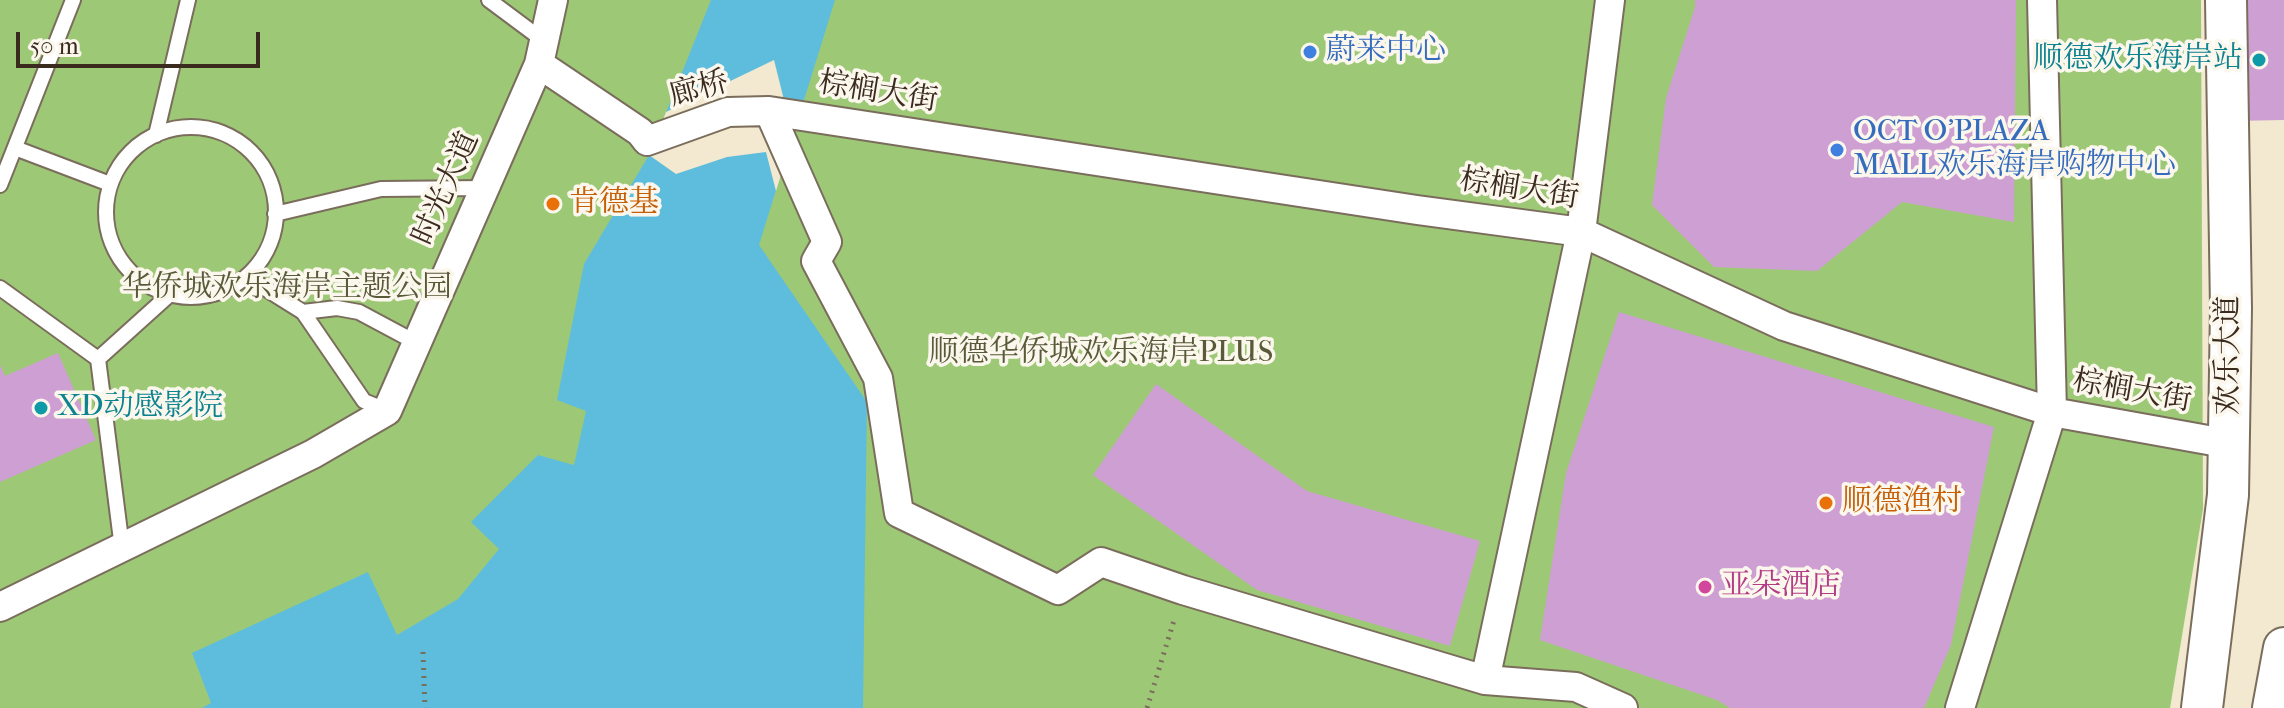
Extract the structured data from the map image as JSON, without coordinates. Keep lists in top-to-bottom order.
{
  "streets": {
    "street": [
      "廊桥",
      "棕榈大街",
      "时光大道",
      "欢乐大道"
    ]
  },
  "crossings": [
    ["廊桥", "棕榈大街"],
    ["廊桥", "时光大道"],
    ["棕榈大街", "欢乐大道"]
  ],
  "parks": ["华侨城欢乐海岸主题公园", "顺德华侨城欢乐海岸PLUS"],
  "places": [
    "蔚来中心",
    "顺德欢乐海岸站",
    "OCT O'PLAZA MALL欢乐海岸购物中心",
    "肯德基",
    "XD动感影院",
    "顺德渔村",
    "亚朵酒店"
  ],
  "scale_bar": "50 m"
}
